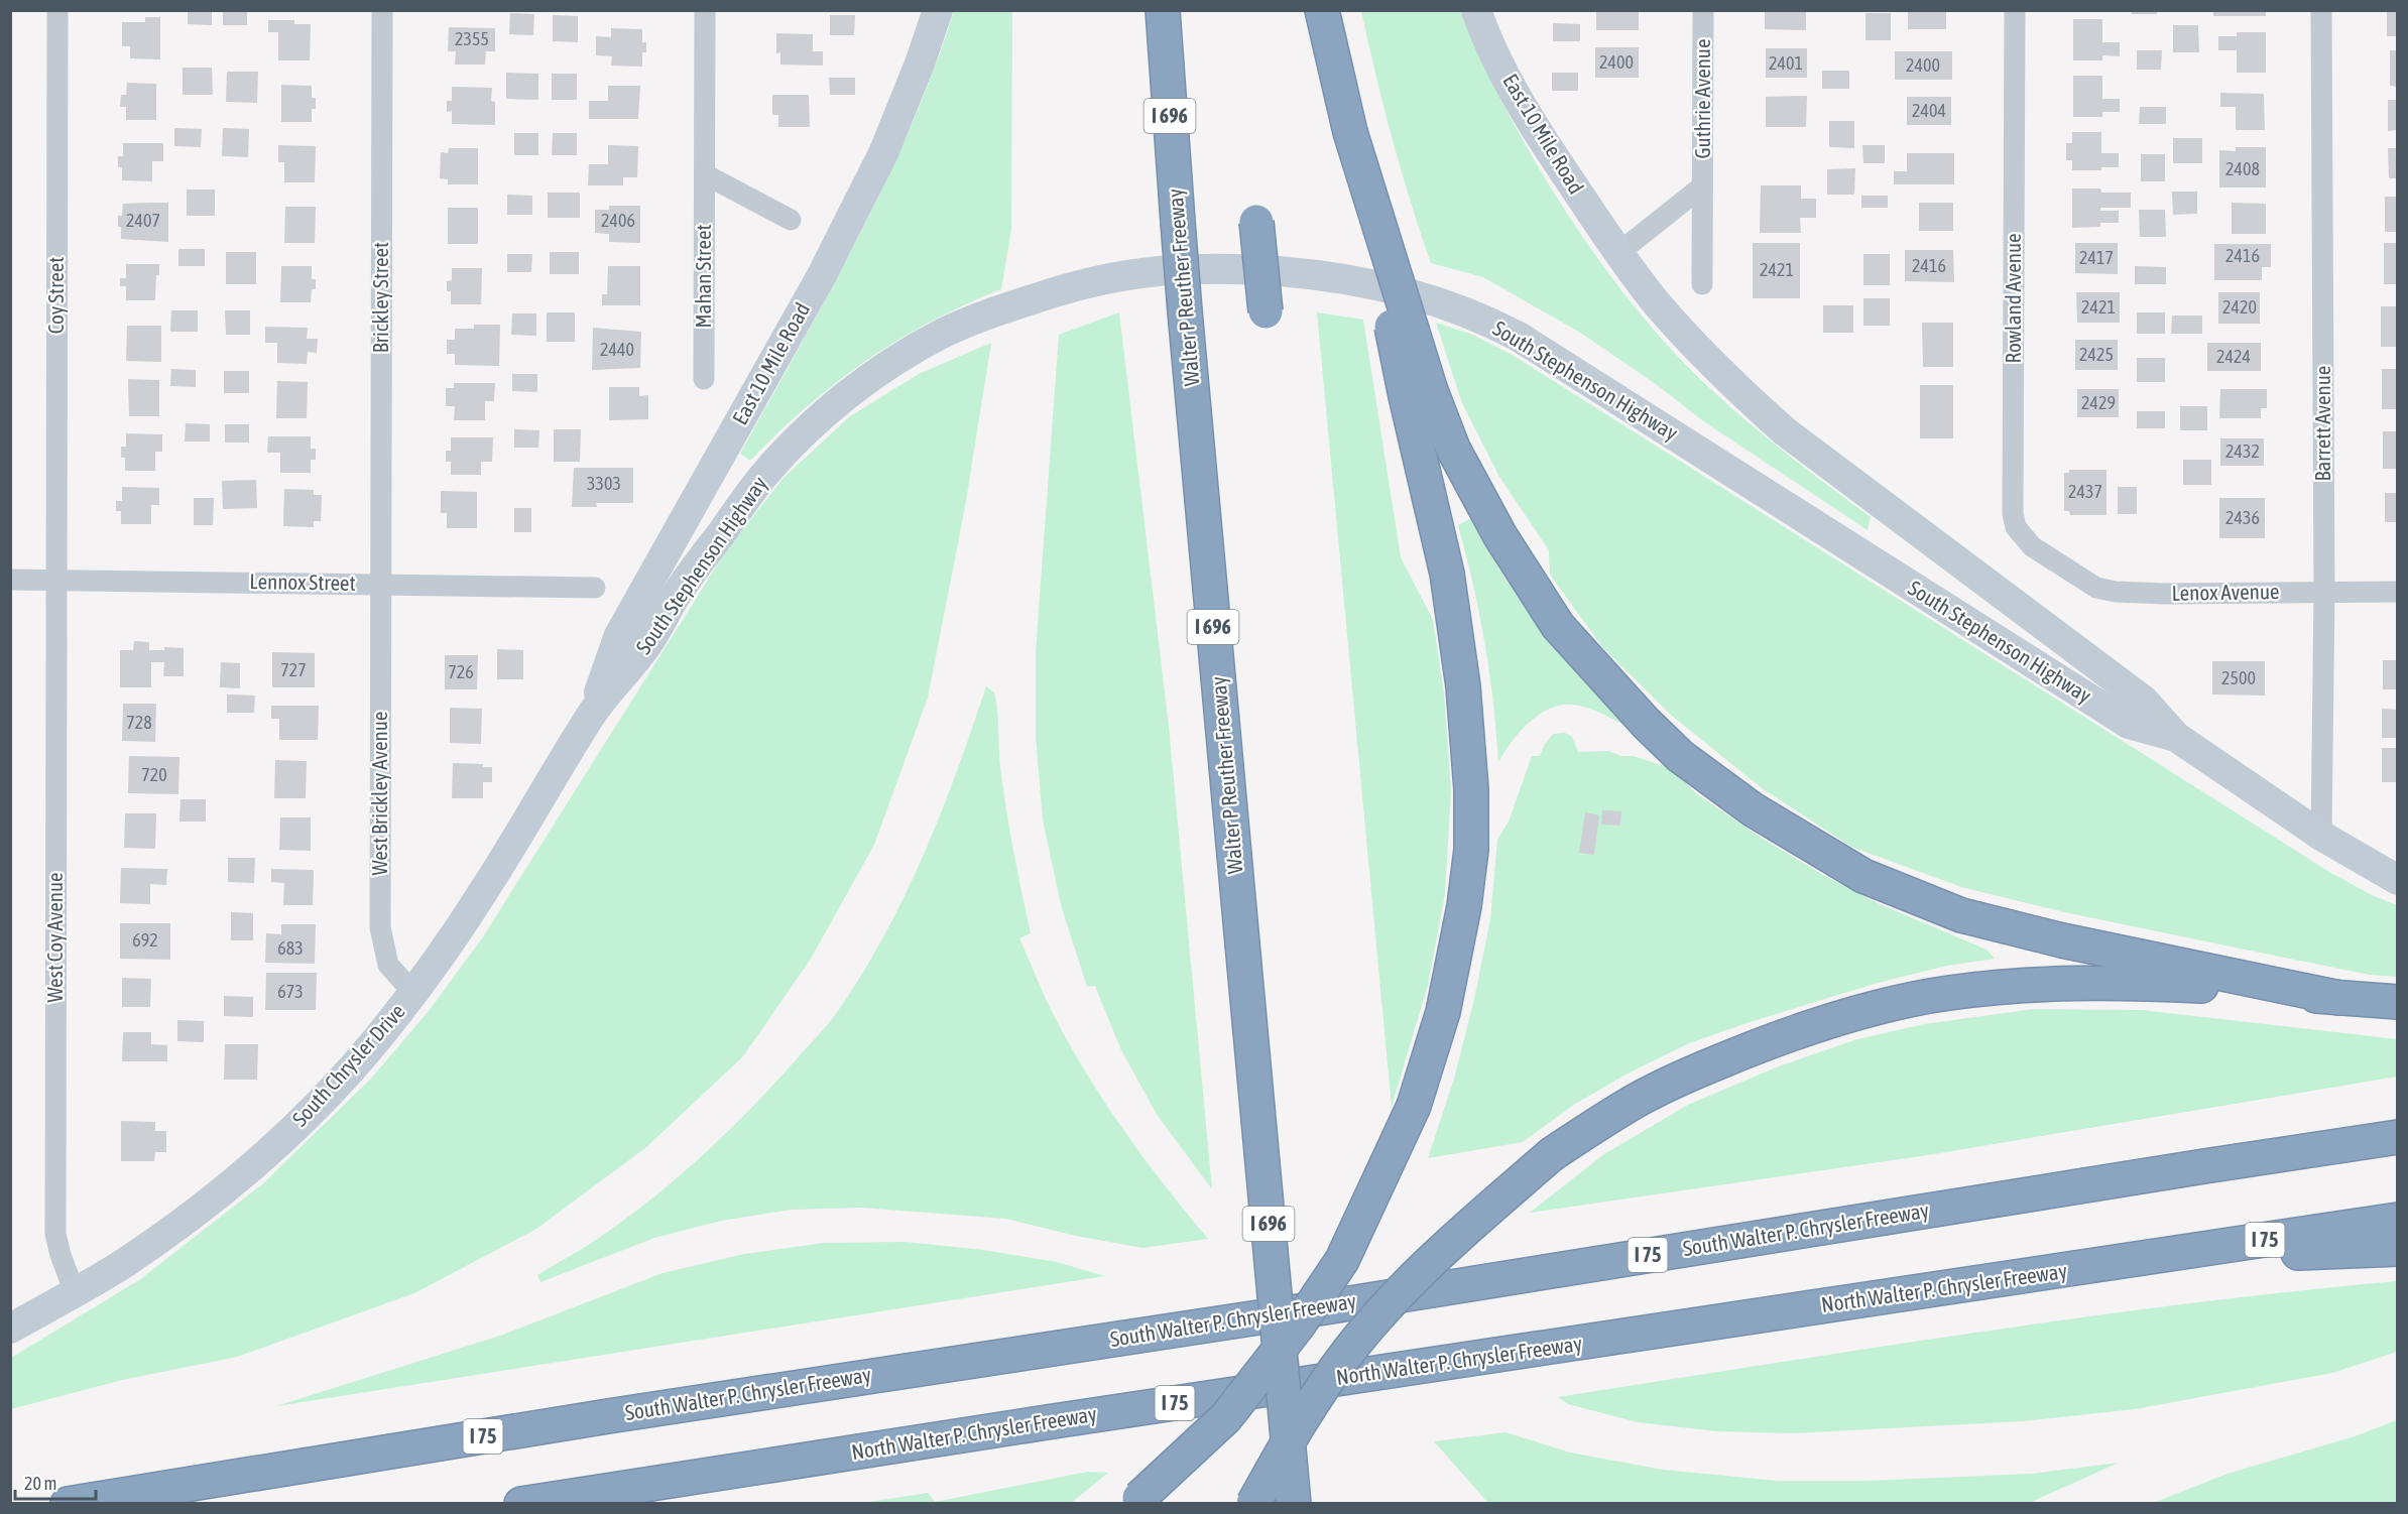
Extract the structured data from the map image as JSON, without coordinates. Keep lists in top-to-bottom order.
{
  "streets": {
    "highway": [
      "I 696",
      "Walter P Reuther Freeway",
      "South Walter P. Chrysler Freeway",
      "I 75",
      "North Walter P. Chrysler Freeway"
    ],
    "main road": ["East 10 Mile Road", "South Stephenson Highway", "South Chrysler Drive"],
    "street": [
      "Guthrie Avenue",
      "Mahan Street",
      "Coy Street",
      "Brickley Street",
      "Rowland Avenue",
      "Barrett Avenue",
      "Lennox Street",
      "Lenox Avenue",
      "West Brickley Avenue",
      "West Coy Avenue"
    ]
  },
  "crossings": [
    ["Guthrie Avenue", "East 10 Mile Road"],
    ["Guthrie Avenue", "South Stephenson Highway"],
    ["East 10 Mile Road", "South Stephenson Highway"],
    ["East 10 Mile Road", "South Chrysler Drive"],
    ["Coy Street", "Lennox Street"],
    ["Coy Street", "West Coy Avenue"],
    ["Brickley Street", "Lennox Street"],
    ["Brickley Street", "West Brickley Avenue"],
    ["Rowland Avenue", "Lenox Avenue"],
    ["South Stephenson Highway", "Barrett Avenue"],
    ["South Stephenson Highway", "South Chrysler Drive"],
    ["Barrett Avenue", "Lenox Avenue"],
    ["Lennox Street", "West Brickley Avenue"],
    ["Lennox Street", "West Coy Avenue"],
    ["West Brickley Avenue", "South Chrysler Drive"],
    ["West Coy Avenue", "South Chrysler Drive"]
  ],
  "house_numbers": [
    "2355",
    "2400",
    "2401",
    "2400",
    "2404",
    "2408",
    "2407",
    "2406",
    "2416",
    "2417",
    "2416",
    "2421",
    "2421",
    "2420",
    "2440",
    "2425",
    "2424",
    "2429",
    "2432",
    "3303",
    "2437",
    "2436",
    "727",
    "726",
    "2500",
    "728",
    "720",
    "692",
    "683",
    "673"
  ],
  "scale_bar": "20 m"
}
